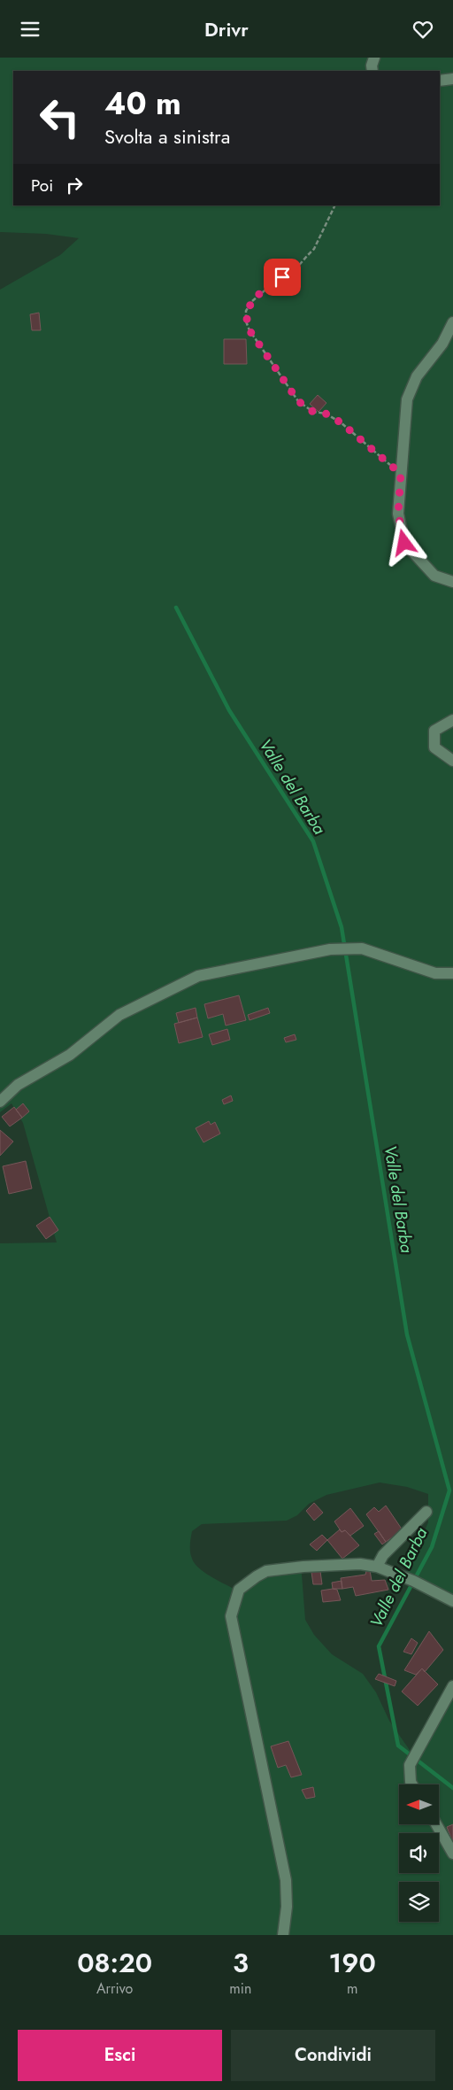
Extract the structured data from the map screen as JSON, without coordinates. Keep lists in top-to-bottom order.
{
  "water": ["Valle del Barba"],
  "north": "left",
  "page": {
    "header": "Drivr",
    "turn": ["40 m", "Svolta a sinistra"],
    "then": "Poi",
    "eta": [
      "08:20",
      "Arrivo",
      "3",
      "min",
      "190",
      "m"
    ],
    "buttons": ["Esci", "Condividi"]
  }
}
